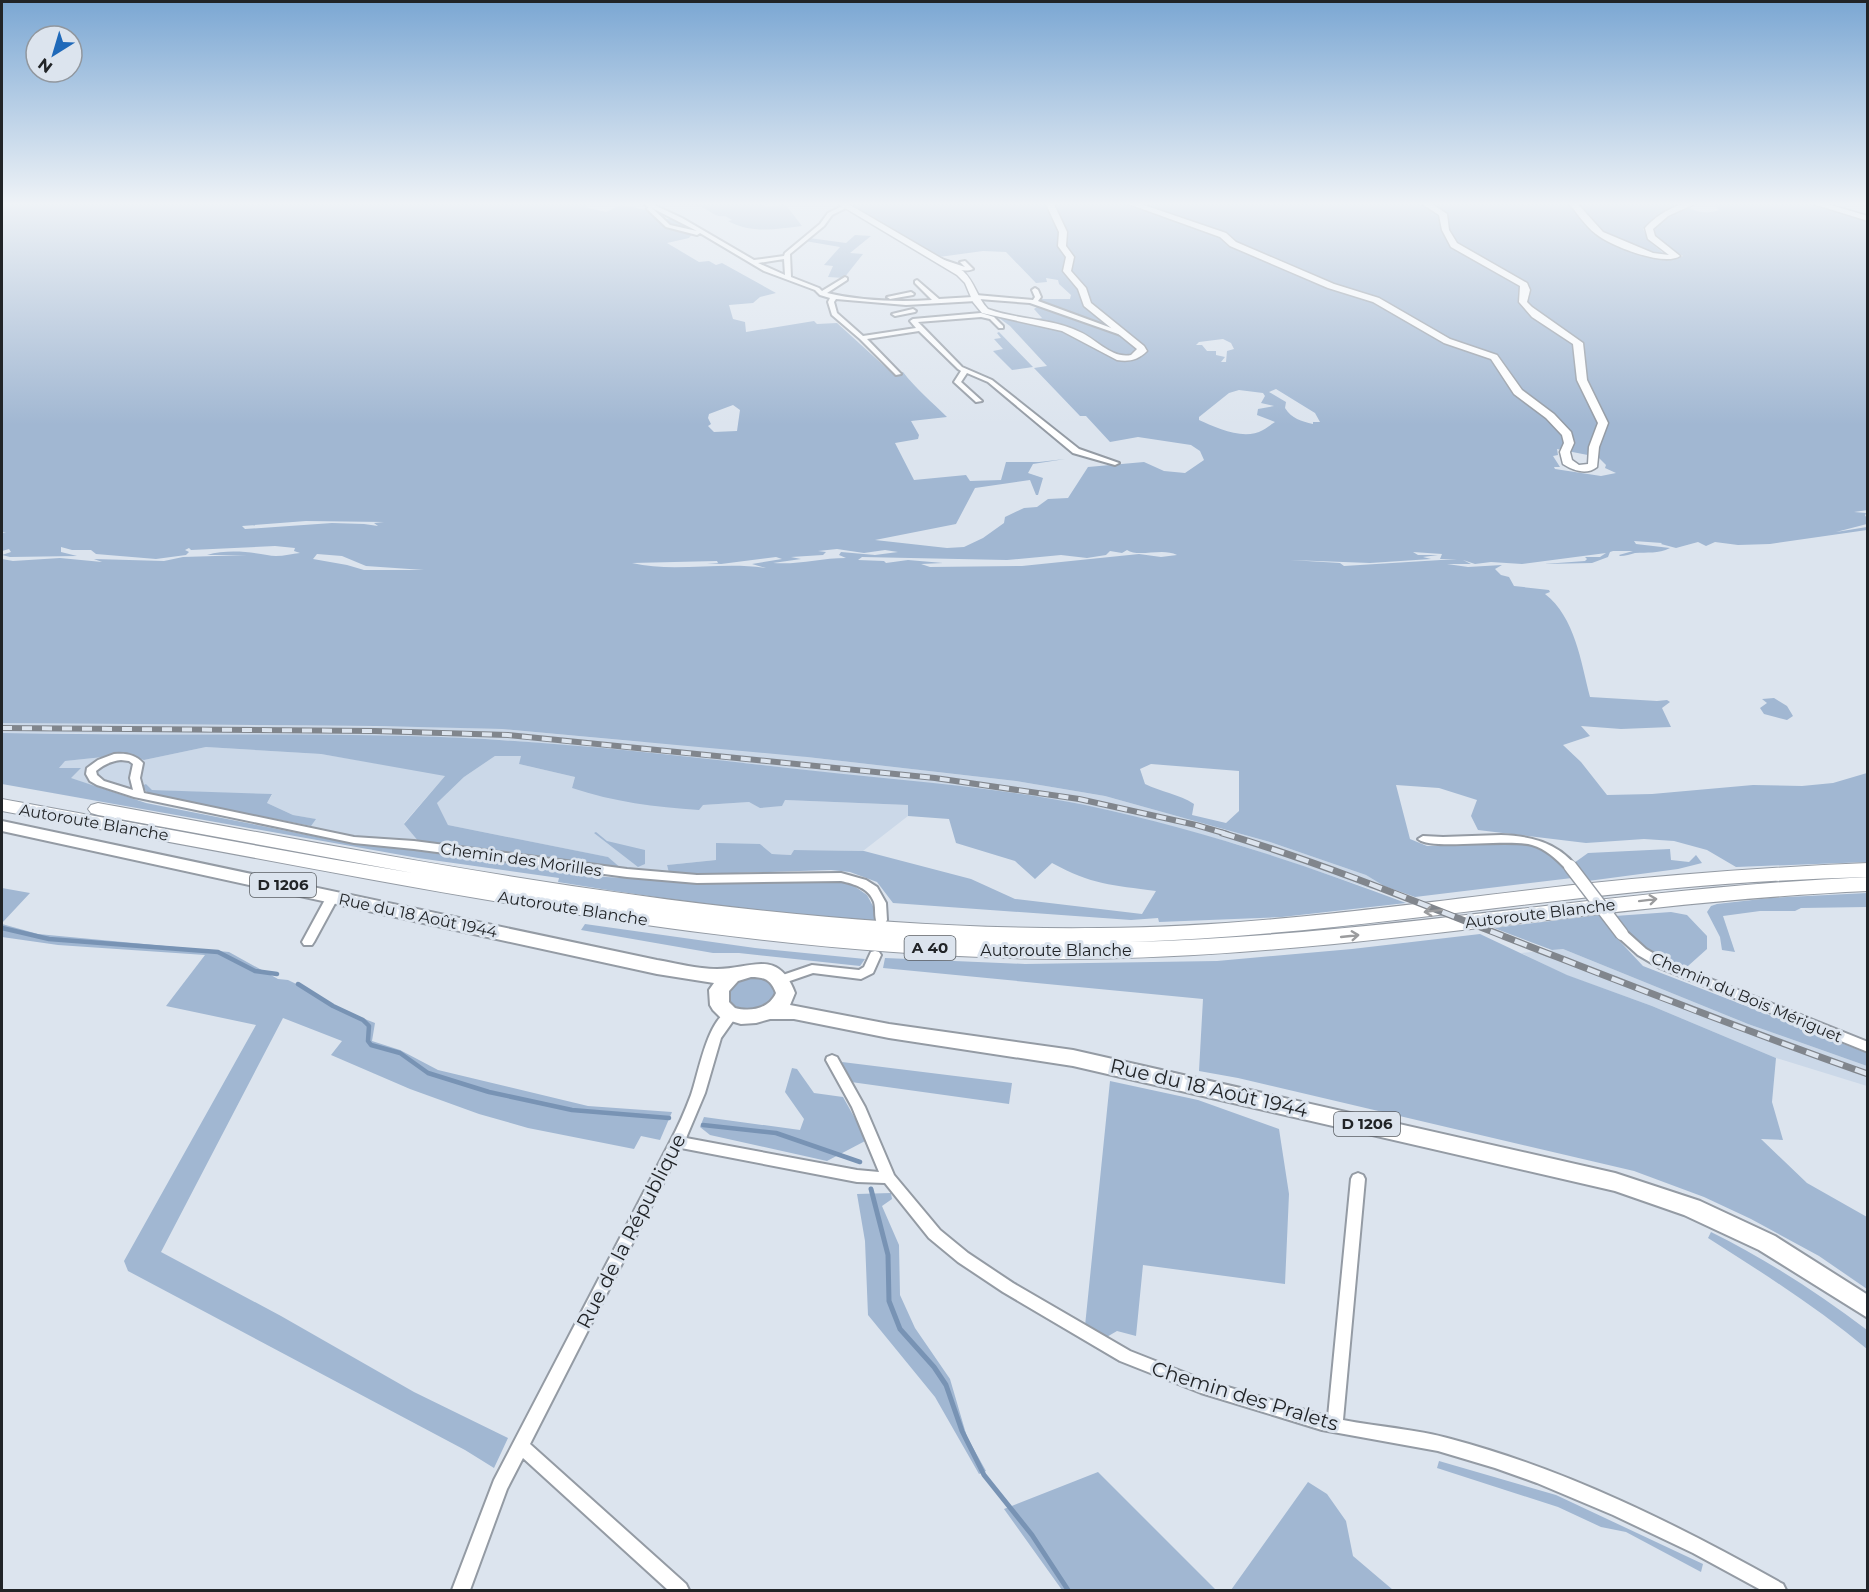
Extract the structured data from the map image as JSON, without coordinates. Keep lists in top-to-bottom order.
{
  "streets": {
    "highway": ["Autoroute Blanche", "A 40"],
    "main road": ["D 1206", "Rue du 18 Août 1944"],
    "street": [
      "Chemin des Morilles",
      "Chemin du Bois Mériguet",
      "Rue de la République",
      "Chemin des Pralets"
    ]
  },
  "crossings": [
    ["Rue du 18 Août 1944", "Rue de la République"]
  ],
  "north": "bottom left"
}
